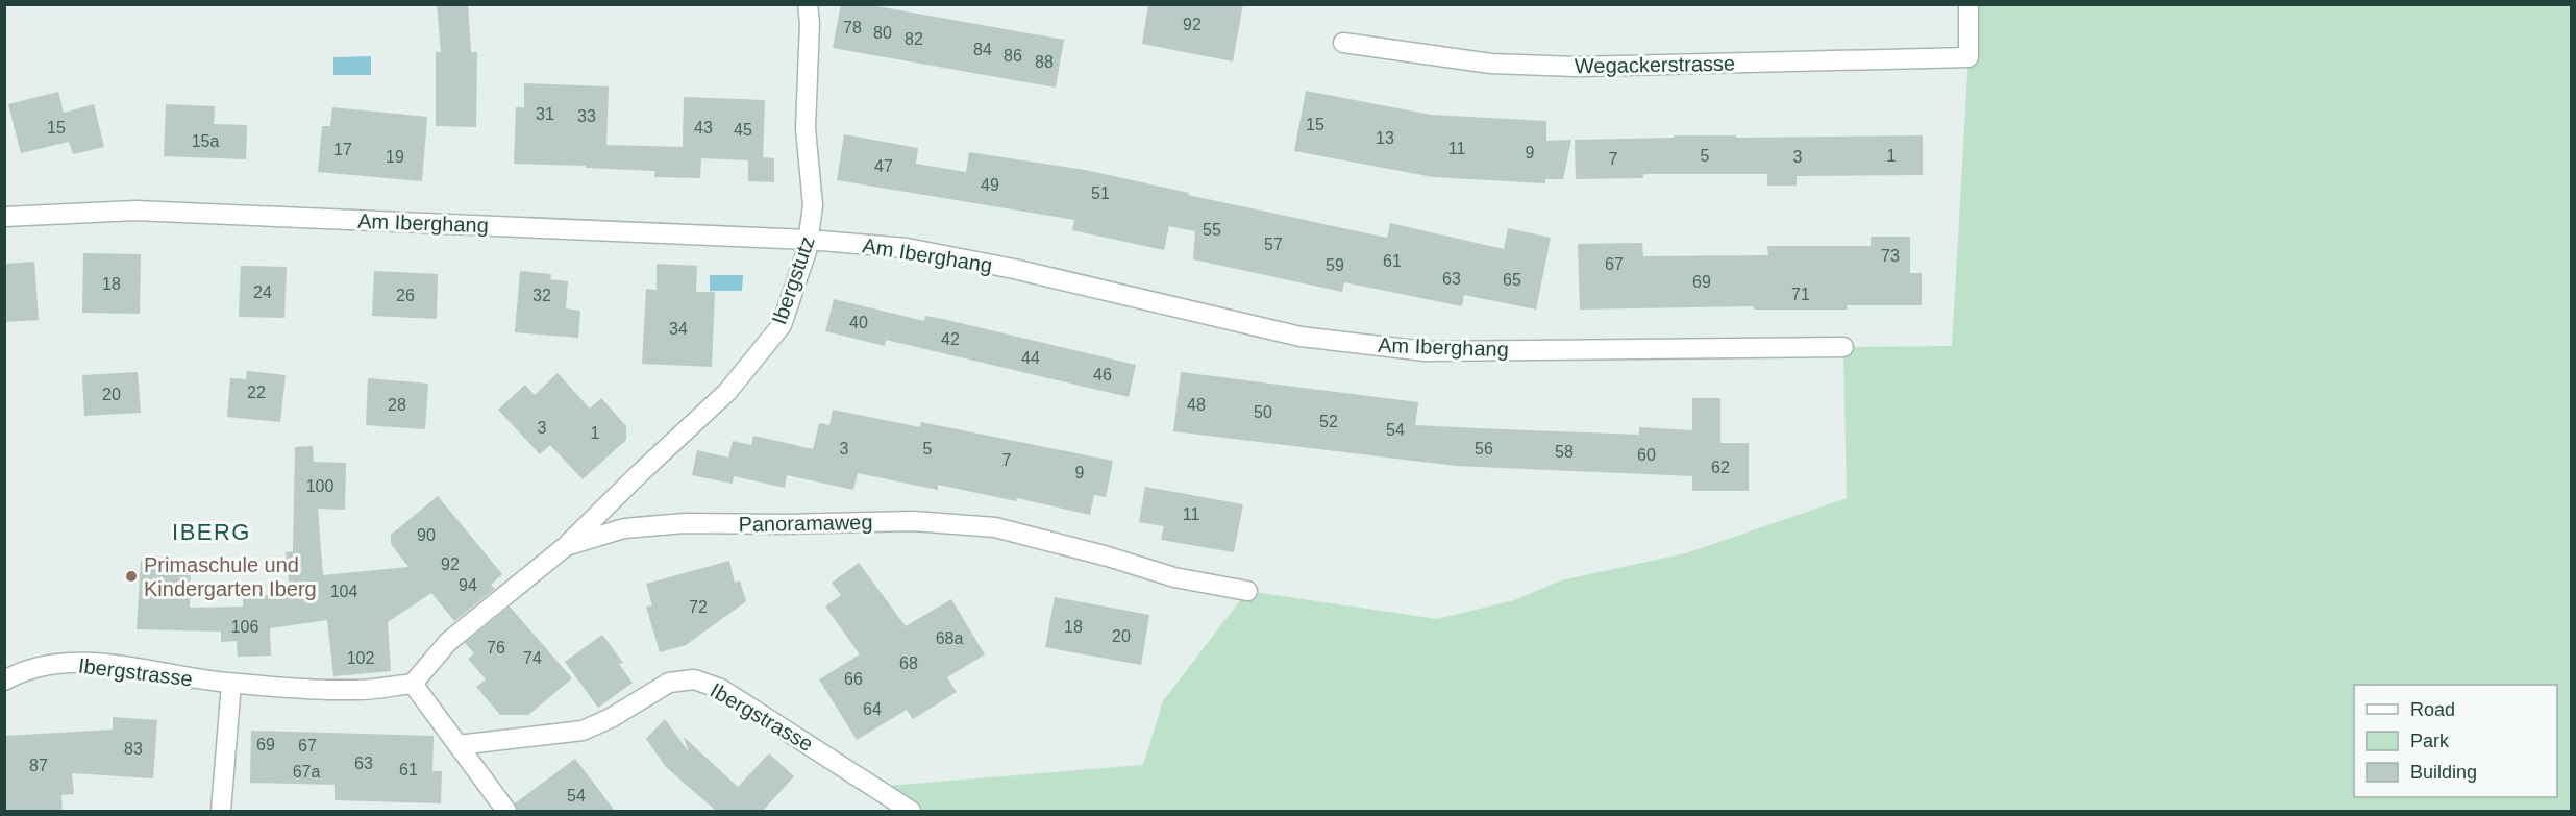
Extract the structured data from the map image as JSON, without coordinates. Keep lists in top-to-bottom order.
{
  "streets": {
    "street": [
      "Wegackerstrasse",
      "Am Iberghang",
      "Ibergstutz",
      "Panoramaweg",
      "Ibergstrasse"
    ]
  },
  "crossings": [
    ["Am Iberghang", "Ibergstutz"],
    ["Ibergstutz", "Panoramaweg"],
    ["Panoramaweg", "Ibergstrasse"]
  ],
  "districts": ["IBERG"],
  "places": ["Primaschule und Kindergarten Iberg"],
  "house_numbers": [
    "92",
    "78",
    "80",
    "82",
    "84",
    "86",
    "88",
    "31",
    "33",
    "15",
    "15",
    "43",
    "45",
    "13",
    "15a",
    "11",
    "17",
    "9",
    "5",
    "1",
    "19",
    "3",
    "7",
    "47",
    "49",
    "51",
    "55",
    "57",
    "73",
    "61",
    "67",
    "59",
    "63",
    "65",
    "69",
    "18",
    "24",
    "71",
    "26",
    "32",
    "40",
    "34",
    "42",
    "44",
    "46",
    "22",
    "20",
    "28",
    "48",
    "50",
    "52",
    "3",
    "54",
    "1",
    "3",
    "5",
    "56",
    "58",
    "60",
    "7",
    "62",
    "9",
    "100",
    "11",
    "90",
    "92",
    "94",
    "104",
    "72",
    "106",
    "18",
    "20",
    "68a",
    "76",
    "102",
    "74",
    "68",
    "66",
    "64",
    "69",
    "67",
    "83",
    "63",
    "87",
    "61",
    "67a",
    "54"
  ],
  "legend": ["Road", "Park", "Building"]
}
